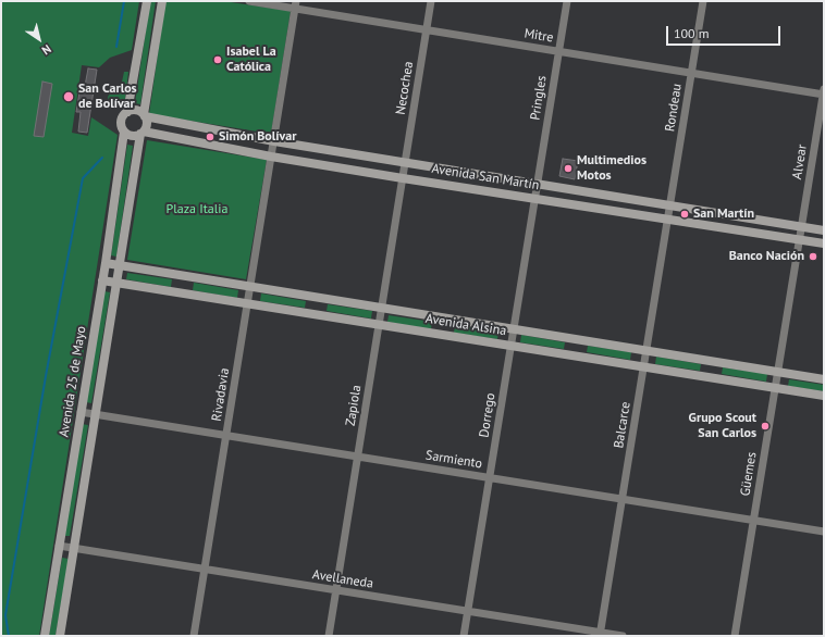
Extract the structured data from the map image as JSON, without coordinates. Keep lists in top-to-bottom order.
{
  "streets": {
    "street": [
      "Mitre",
      "Necochea",
      "Pringles",
      "Rondeau",
      "Alvear",
      "Avenida San Martín",
      "Avenida Alsina",
      "Avenida 25 de Mayo",
      "Rivadavia",
      "Zapiola",
      "Dorrego",
      "Balcarce",
      "Sarmiento",
      "Güemes",
      "Avellaneda"
    ]
  },
  "crossings": [
    ["Mitre", "Necochea"],
    ["Mitre", "Pringles"],
    ["Mitre", "Rondeau"],
    ["Mitre", "Alvear"],
    ["Mitre", "Rivadavia"],
    ["Necochea", "Avenida San Martín"],
    ["Necochea", "Zapiola"],
    ["Pringles", "Avenida San Martín"],
    ["Pringles", "Dorrego"],
    ["Rondeau", "Avenida San Martín"],
    ["Rondeau", "Balcarce"],
    ["Alvear", "Avenida San Martín"],
    ["Alvear", "Güemes"],
    ["Avenida San Martín", "Avenida 25 de Mayo"],
    ["Avenida San Martín", "Rivadavia"],
    ["Avenida San Martín", "Zapiola"],
    ["Avenida San Martín", "Dorrego"],
    ["Avenida San Martín", "Balcarce"],
    ["Avenida San Martín", "Güemes"],
    ["Avenida Alsina", "Avenida 25 de Mayo"],
    ["Avenida Alsina", "Rivadavia"],
    ["Avenida Alsina", "Zapiola"],
    ["Avenida Alsina", "Dorrego"],
    ["Avenida Alsina", "Balcarce"],
    ["Avenida Alsina", "Güemes"],
    ["Avenida 25 de Mayo", "Sarmiento"],
    ["Avenida 25 de Mayo", "Avellaneda"],
    ["Rivadavia", "Sarmiento"],
    ["Rivadavia", "Avellaneda"],
    ["Zapiola", "Sarmiento"],
    ["Zapiola", "Avellaneda"],
    ["Dorrego", "Sarmiento"],
    ["Dorrego", "Avellaneda"],
    ["Balcarce", "Sarmiento"],
    ["Balcarce", "Avellaneda"],
    ["Sarmiento", "Güemes"]
  ],
  "parks": ["Plaza Italia"],
  "places": [
    "Isabel La Católica",
    "San Carlos de Bolívar",
    "Simón Bolívar",
    "Multimedios Motos",
    "San Martín",
    "Banco Nación",
    "Grupo Scout San Carlos"
  ],
  "scale_bar": "100 m",
  "north": "bottom right"
}
